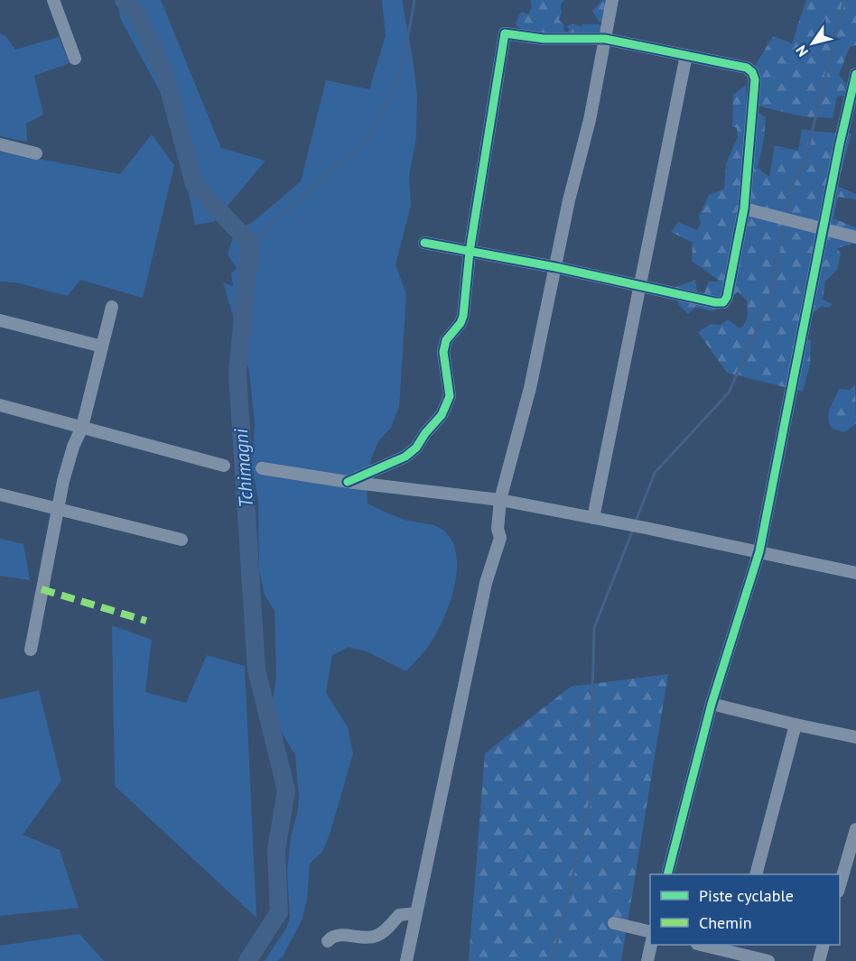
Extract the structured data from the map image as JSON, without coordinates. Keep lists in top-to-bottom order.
{
  "water": ["Tchimagni"],
  "legend": ["Piste cyclable", "Chemin"],
  "north": "bottom left"
}
